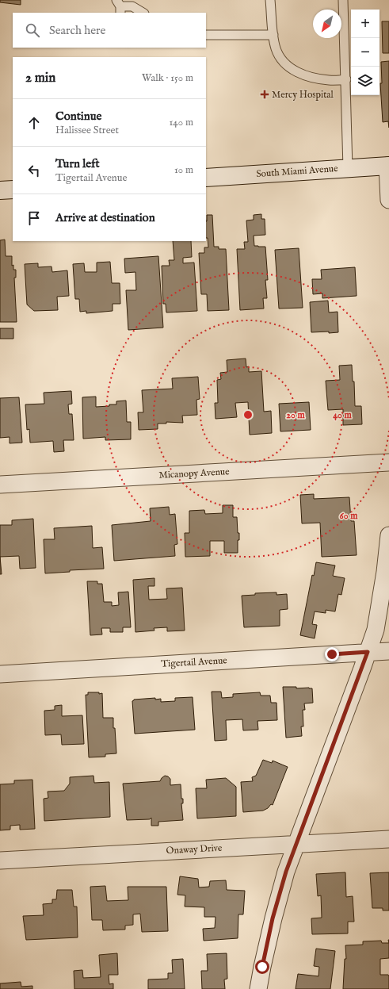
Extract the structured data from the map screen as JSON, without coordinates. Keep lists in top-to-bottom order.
{
  "streets": {
    "main road": ["South Miami Avenue"],
    "street": ["Micanopy Avenue", "Tigertail Avenue", "Onaway Drive"]
  },
  "places": {
    "health": ["Mercy Hospital"]
  },
  "north": "bottom left",
  "page": {
    "map_buttons": ["+", "−"],
    "search": "Search here",
    "heading": ["2 min", "Walk · 150 m"],
    "list": [
      ["Continue", "Halissee Street", "140 m"],
      ["Turn left", "Tigertail Avenue", "10 m"],
      "Arrive at destination"
    ]
  },
  "rings": ["20 m", "40 m", "60 m"]
}
